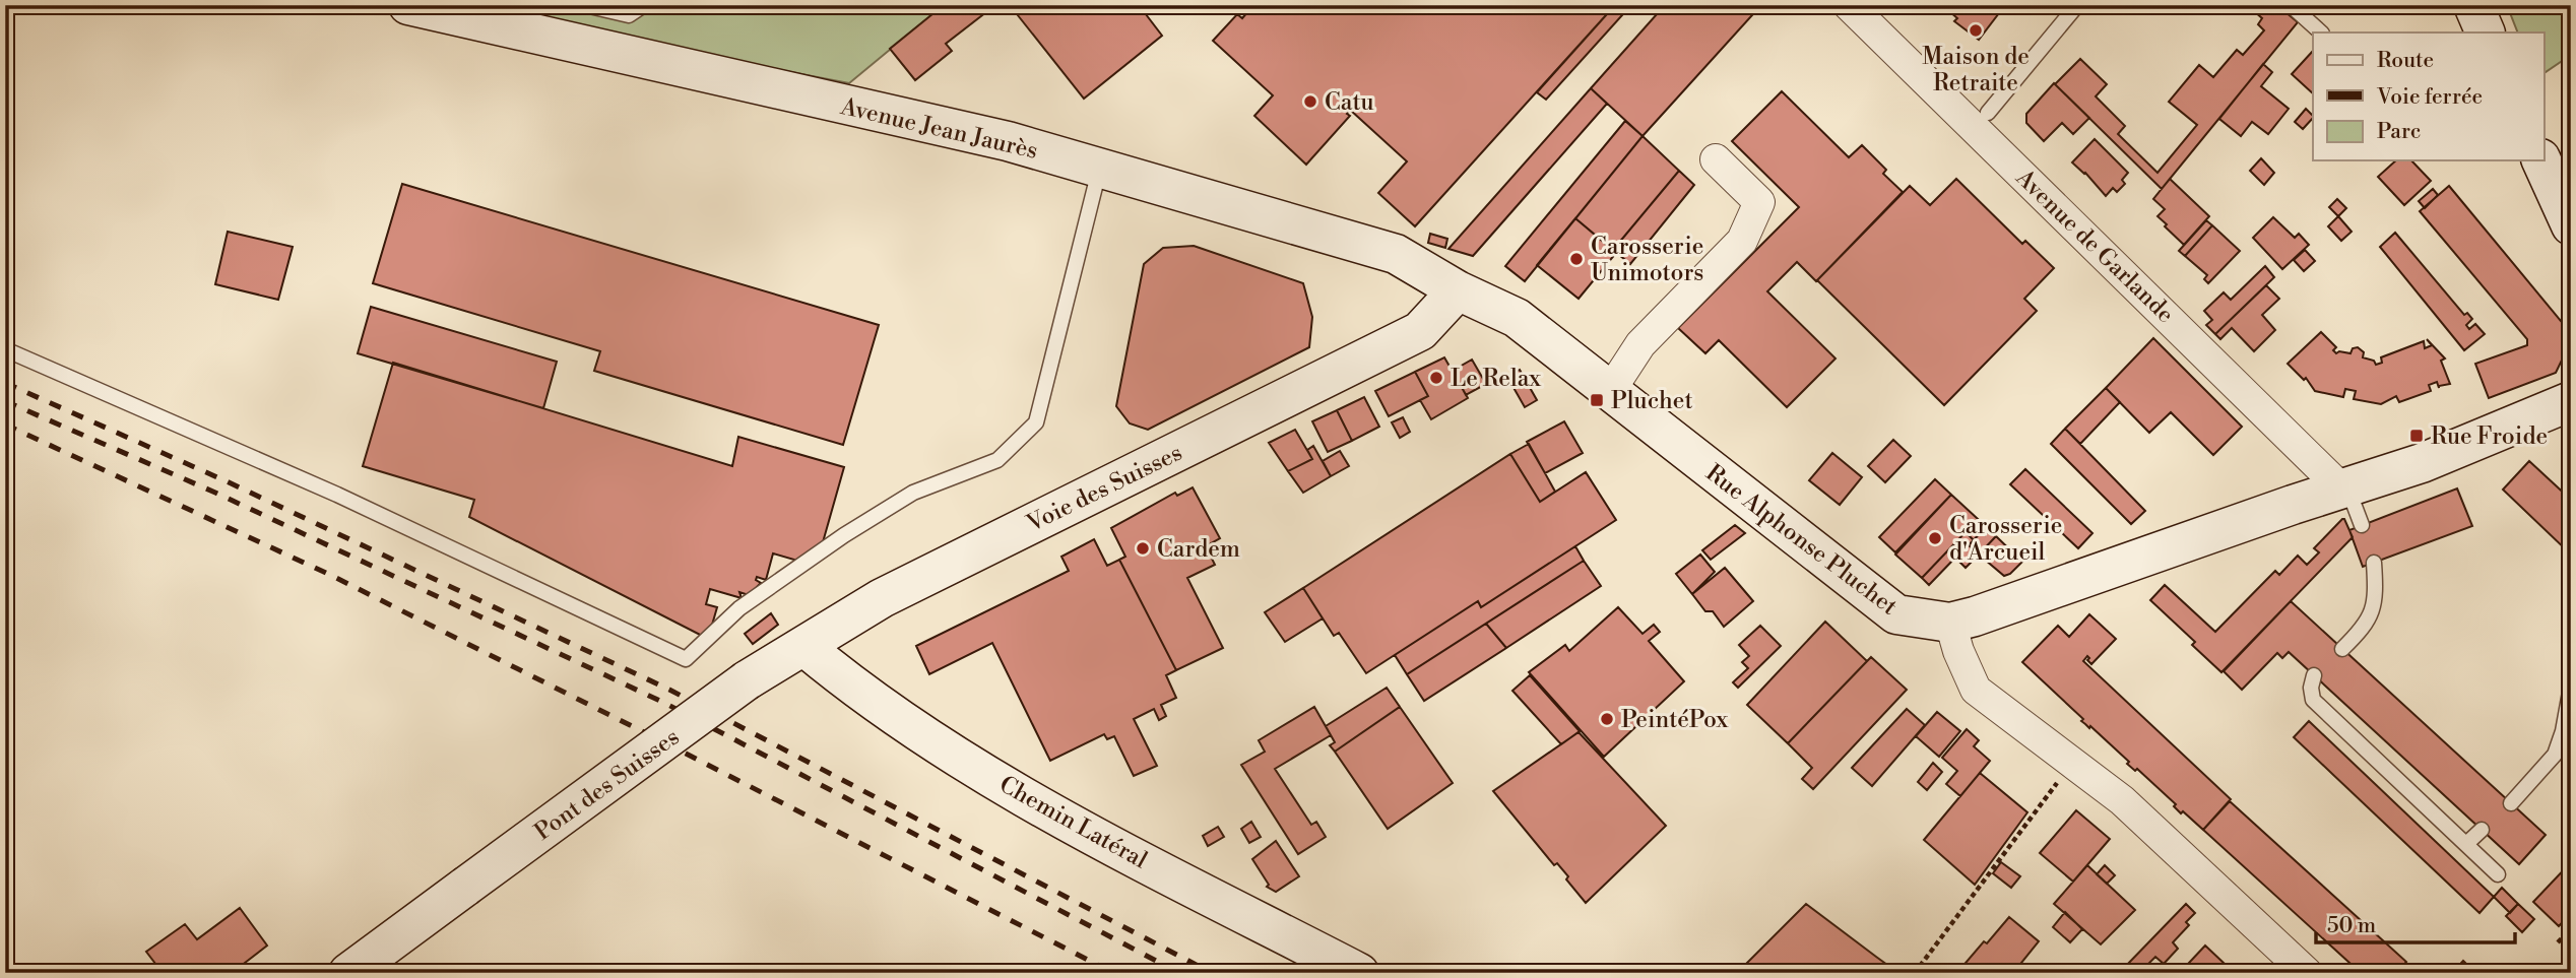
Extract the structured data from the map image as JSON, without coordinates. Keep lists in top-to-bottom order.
{
  "streets": {
    "street": [
      "Avenue Jean Jaurès",
      "Avenue de Garlande",
      "Voie des Suisses",
      "Rue Alphonse Pluchet",
      "Pont des Suisses",
      "Chemin Latéral"
    ]
  },
  "crossings": [
    ["Avenue Jean Jaurès", "Voie des Suisses"],
    ["Avenue Jean Jaurès", "Rue Alphonse Pluchet"],
    ["Voie des Suisses", "Rue Alphonse Pluchet"],
    ["Voie des Suisses", "Pont des Suisses"],
    ["Voie des Suisses", "Chemin Latéral"]
  ],
  "places": {
    "other": [
      "Maison de Retraite",
      "Catu",
      "Carosserie Unimotors",
      "Le Relax",
      "Carosserie d'Arcueil",
      "Cardem",
      "PeintéPox"
    ],
    "transit": ["Pluchet", "Rue Froide"]
  },
  "legend": ["Route", "Voie ferrée", "Parc"],
  "scale_bar": "50 m"
}
